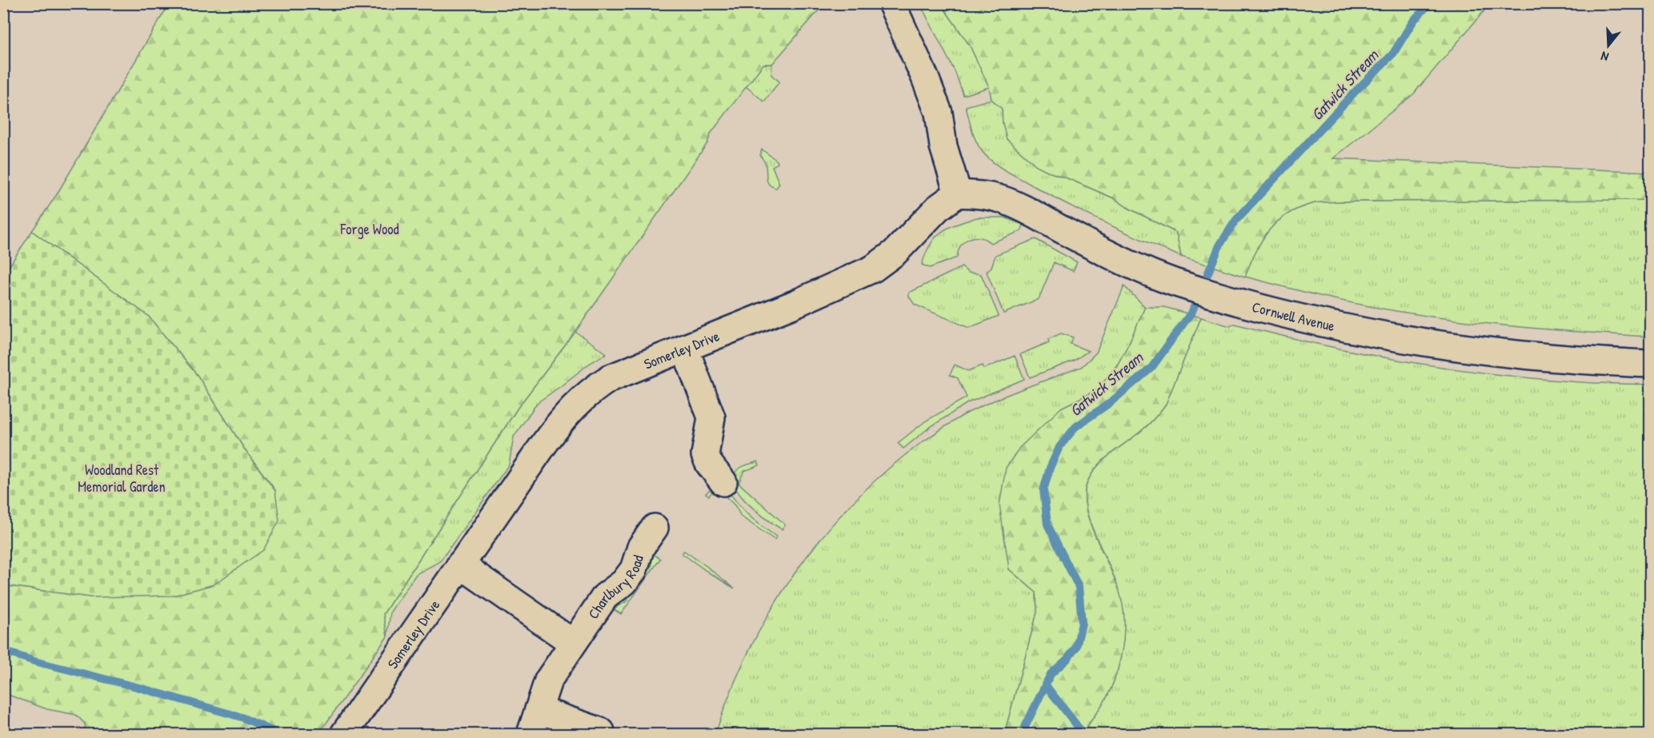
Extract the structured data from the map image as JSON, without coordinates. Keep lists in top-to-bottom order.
{
  "streets": {
    "street": ["Cornwell Avenue", "Somerley Drive", "Charlbury Road"]
  },
  "crossings": [
    ["Cornwell Avenue", "Somerley Drive"]
  ],
  "water": ["Gatwick Stream"],
  "parks": ["Forge Wood", "Woodland Rest Memorial Garden"],
  "north": "bottom"
}
